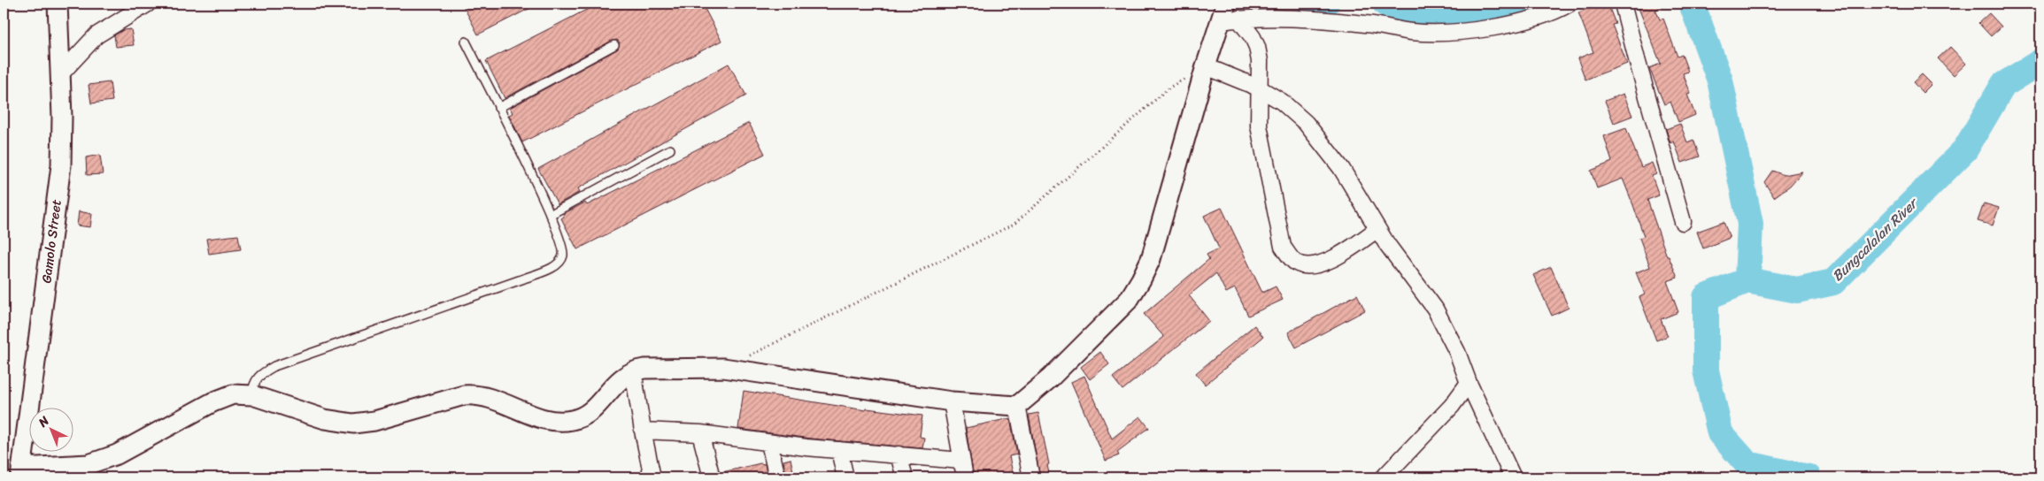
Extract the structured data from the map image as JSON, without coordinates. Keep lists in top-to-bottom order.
{
  "streets": {
    "street": ["Gamolo Street"]
  },
  "water": ["Bungcalalan River"],
  "north": "top left"
}
